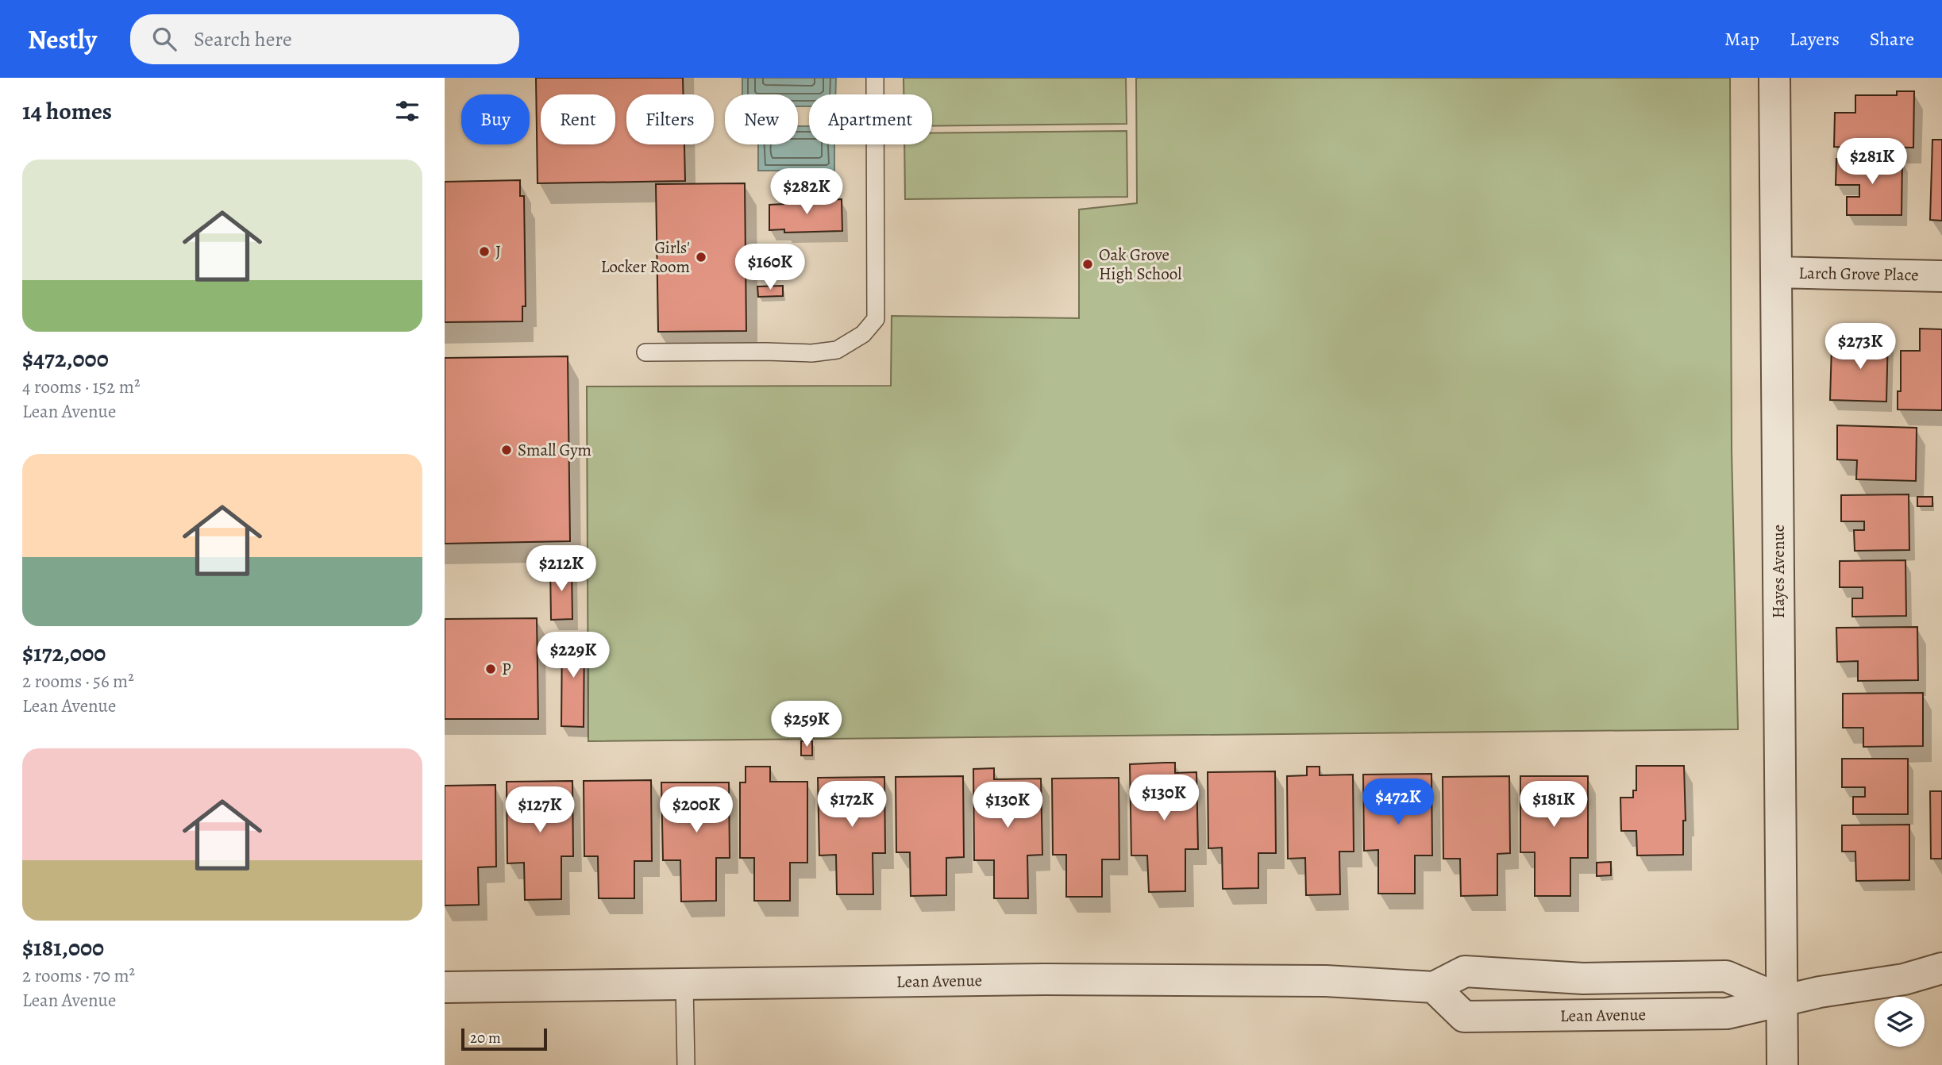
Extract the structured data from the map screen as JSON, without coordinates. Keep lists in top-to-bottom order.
{
  "streets": {
    "street": ["Larch Grove Place", "Hayes Avenue", "Lean Avenue"]
  },
  "crossings": [
    ["Larch Grove Place", "Hayes Avenue"],
    ["Hayes Avenue", "Lean Avenue"]
  ],
  "places": [
    "J",
    "Girls' Locker Room",
    "Oak Grove High School",
    "Small Gym",
    "P"
  ],
  "scale_bar": "20 m",
  "page": {
    "header": "Nestly",
    "search": "Search here",
    "nav": ["Map", "Layers", "Share"],
    "heading": "14 homes",
    "chip": [
      "Buy",
      "Rent",
      "Filters",
      "New",
      "Apartment"
    ],
    "price": [
      "$281K",
      "$282K",
      "$160K",
      "$273K",
      "$212K",
      "$229K",
      "$259K",
      "$130K",
      "$472K",
      "$172K",
      "$181K",
      "$130K",
      "$127K",
      "$200K"
    ],
    "list": [
      {
        "name": "$472,000",
        "note": "4 rooms · 152 m² · Lean Avenue"
      },
      {
        "name": "$172,000",
        "note": "2 rooms · 56 m² · Lean Avenue"
      },
      {
        "name": "$181,000",
        "note": "2 rooms · 70 m² · Lean Avenue"
      }
    ],
    "scale": "20 m"
  }
}
